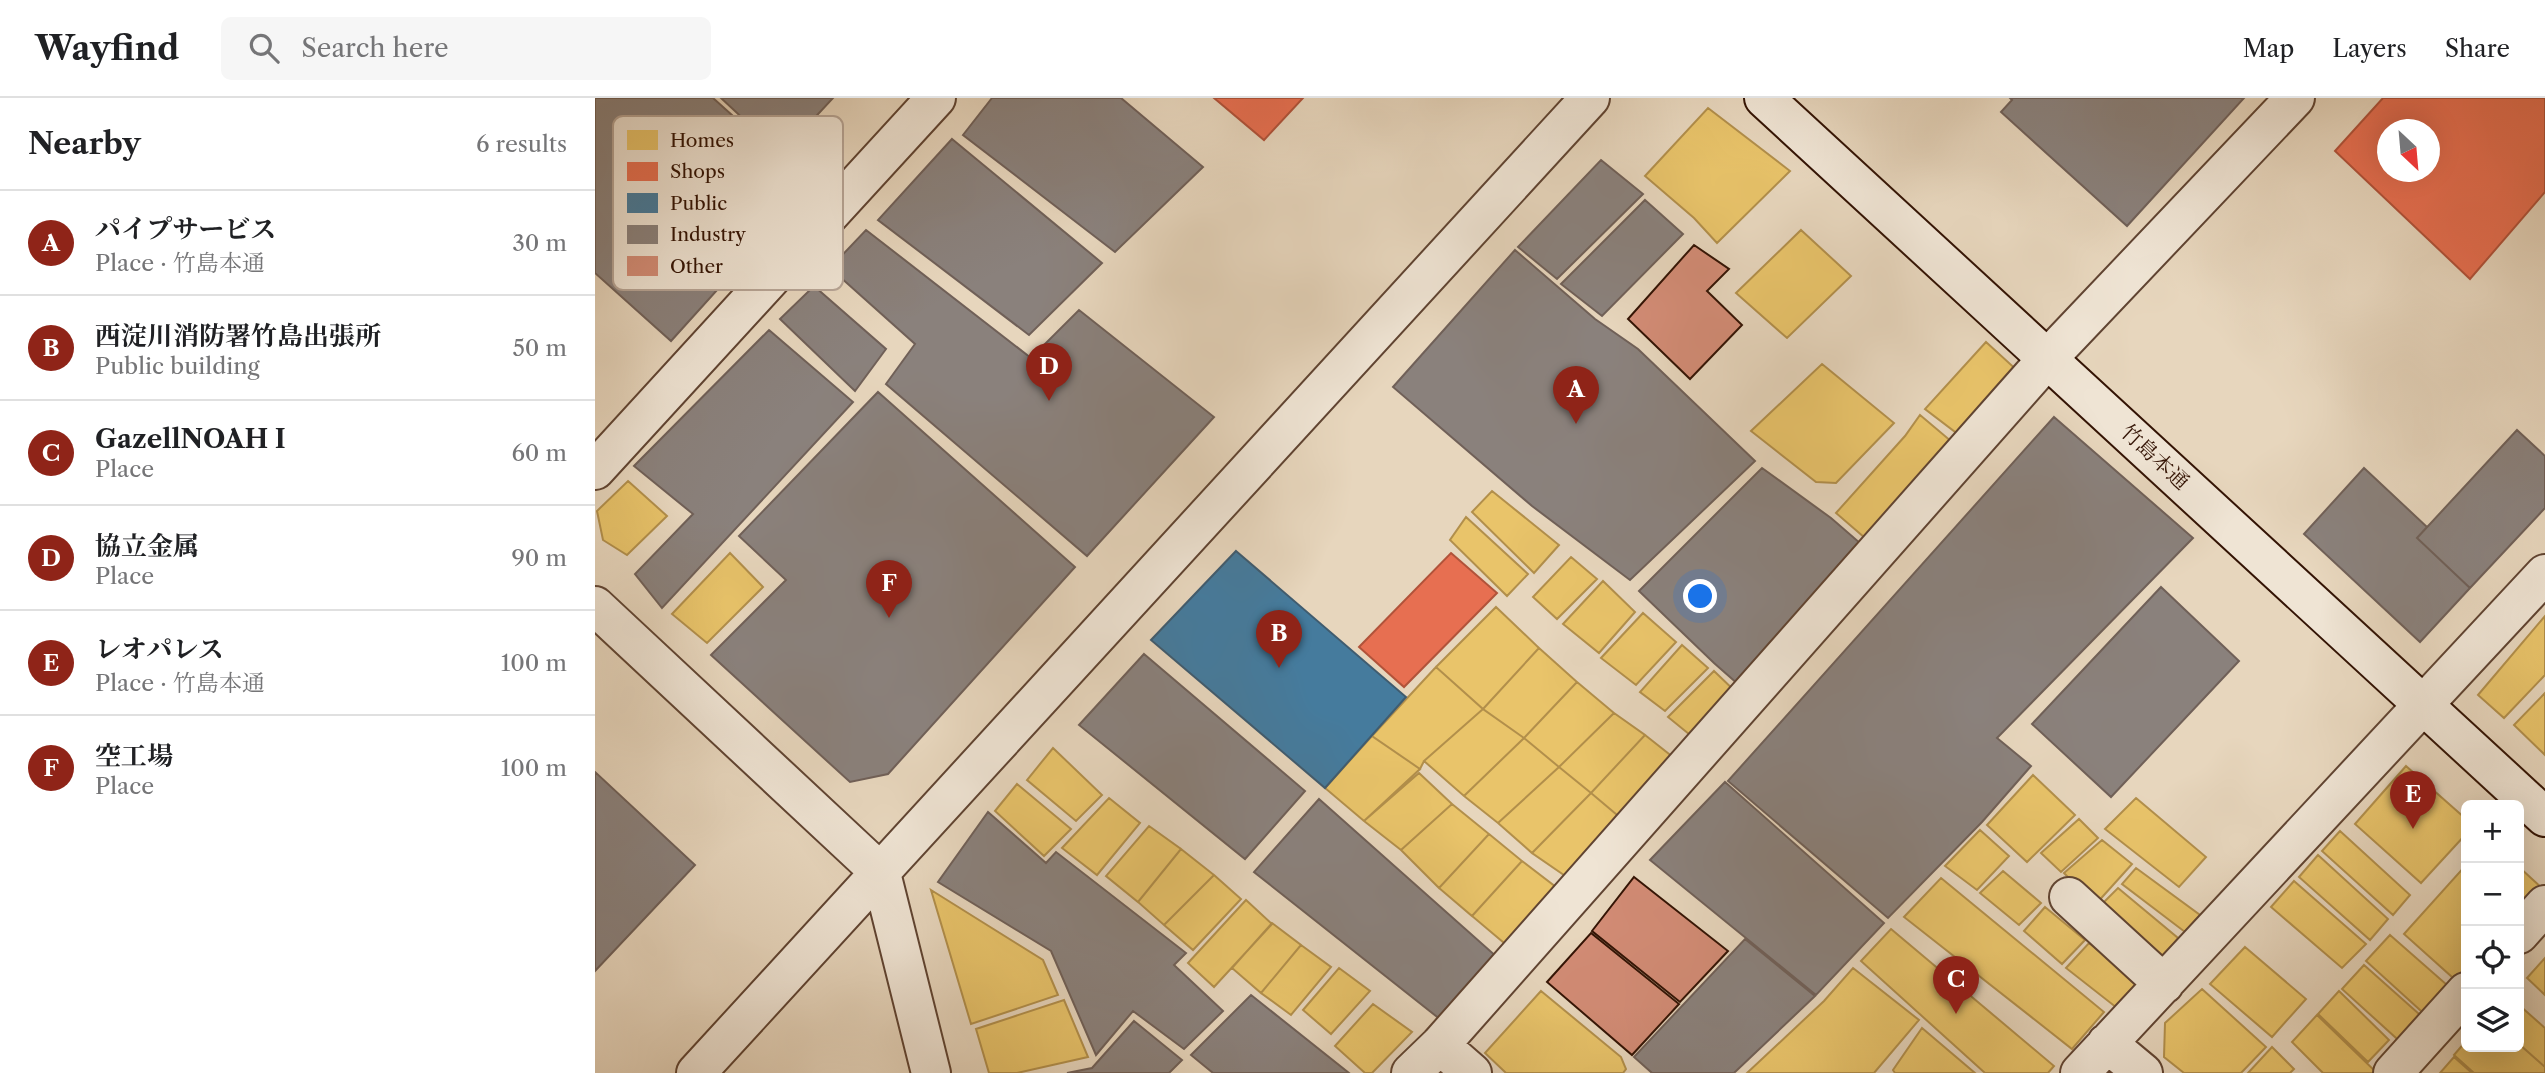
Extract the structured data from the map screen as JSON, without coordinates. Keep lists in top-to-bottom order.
{
  "streets": {
    "street": ["竹島本通"]
  },
  "legend": [
    "Homes",
    "Shops",
    "Public",
    "Industry",
    "Other"
  ],
  "north": "bottom right",
  "page": {
    "header": "Wayfind",
    "search": "Search here",
    "nav": ["Map", "Layers", "Share"],
    "heading": ["Nearby", "6 results"],
    "list": [
      {
        "mark": "A",
        "name": "パイプサービス",
        "note": "Place · 竹島本通",
        "value": "30 m"
      },
      {
        "mark": "B",
        "name": "西淀川消防署竹島出張所",
        "note": "Public building",
        "value": "50 m"
      },
      {
        "mark": "C",
        "name": "GazellNOAH I",
        "note": "Place",
        "value": "60 m"
      },
      {
        "mark": "D",
        "name": "協立金属",
        "note": "Place",
        "value": "90 m"
      },
      {
        "mark": "E",
        "name": "レオパレス",
        "note": "Place · 竹島本通",
        "value": "100 m"
      },
      {
        "mark": "F",
        "name": "空工場",
        "note": "Place",
        "value": "100 m"
      }
    ],
    "pins": [
      "D",
      "A",
      "F",
      "B",
      "E",
      "C"
    ],
    "map_buttons": ["+", "−"]
  }
}
